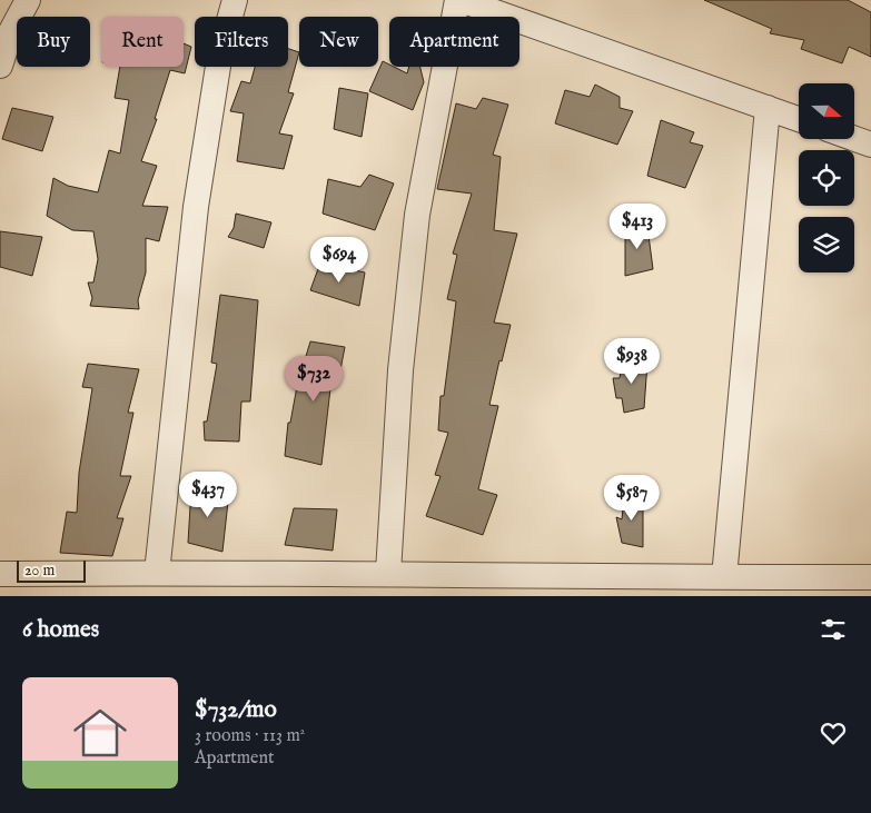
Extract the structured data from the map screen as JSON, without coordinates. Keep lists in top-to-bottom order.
{
  "scale_bar": "20 m",
  "north": "right",
  "page": {
    "chip": [
      "Buy",
      "Rent",
      "Filters",
      "New",
      "Apartment"
    ],
    "price": [
      "$413",
      "$694",
      "$938",
      "$732",
      "$437",
      "$587"
    ],
    "scale": "20 m",
    "heading": "6 homes",
    "list": [
      {
        "name": "$732/mo",
        "note": "3 rooms · 113 m² · Apartment"
      }
    ]
  }
}
